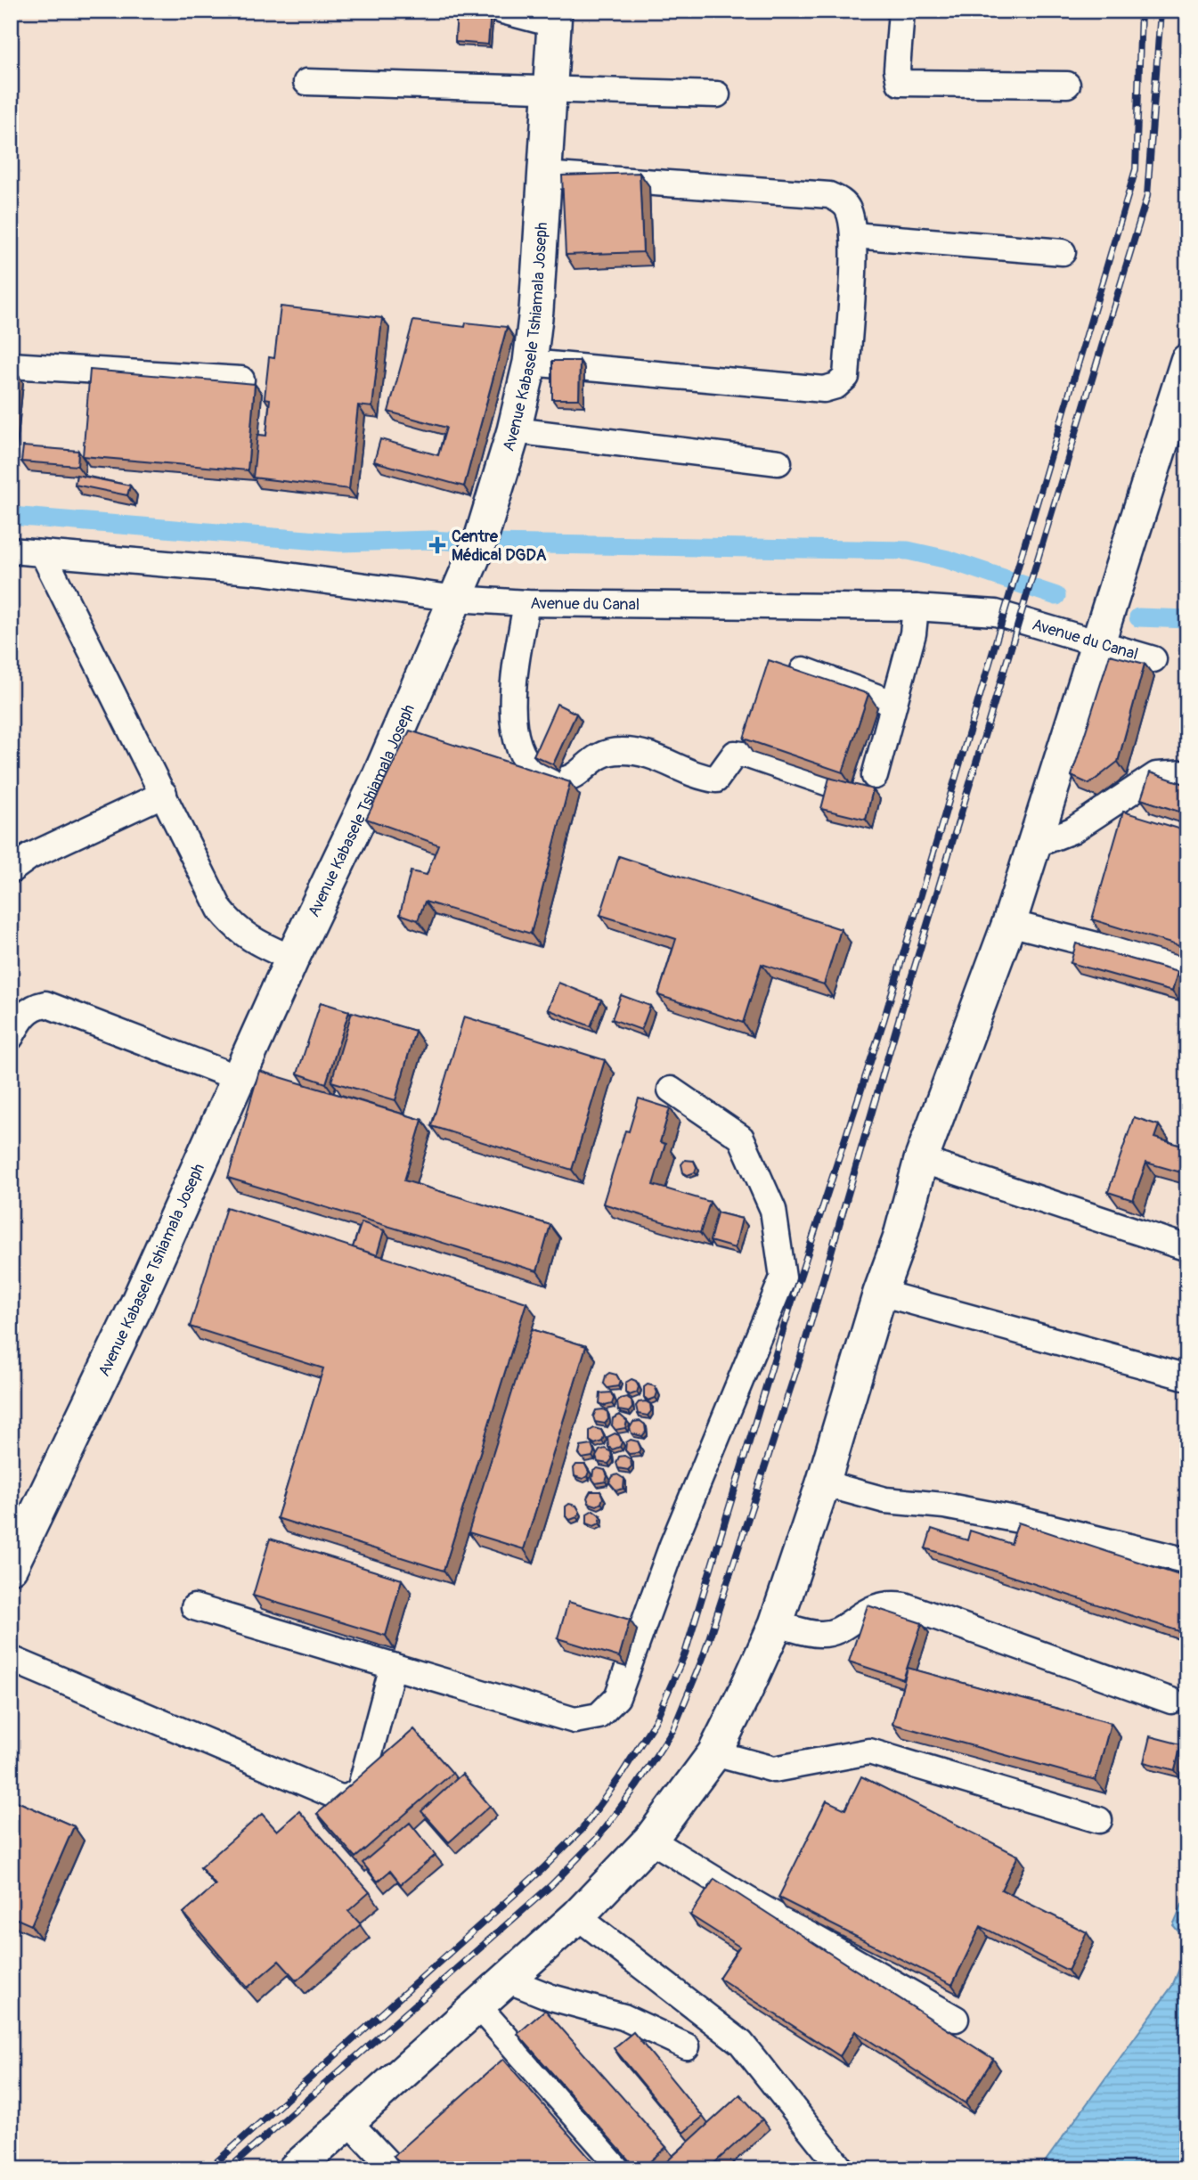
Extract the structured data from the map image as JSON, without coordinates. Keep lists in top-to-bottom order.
{
  "streets": {
    "main road": ["Avenue Kabasele Tshiamala Joseph"],
    "street": ["Avenue du Canal"]
  },
  "crossings": [
    ["Avenue Kabasele Tshiamala Joseph", "Avenue du Canal"]
  ],
  "places": {
    "health": ["Centre Médical DGDA"]
  }
}
